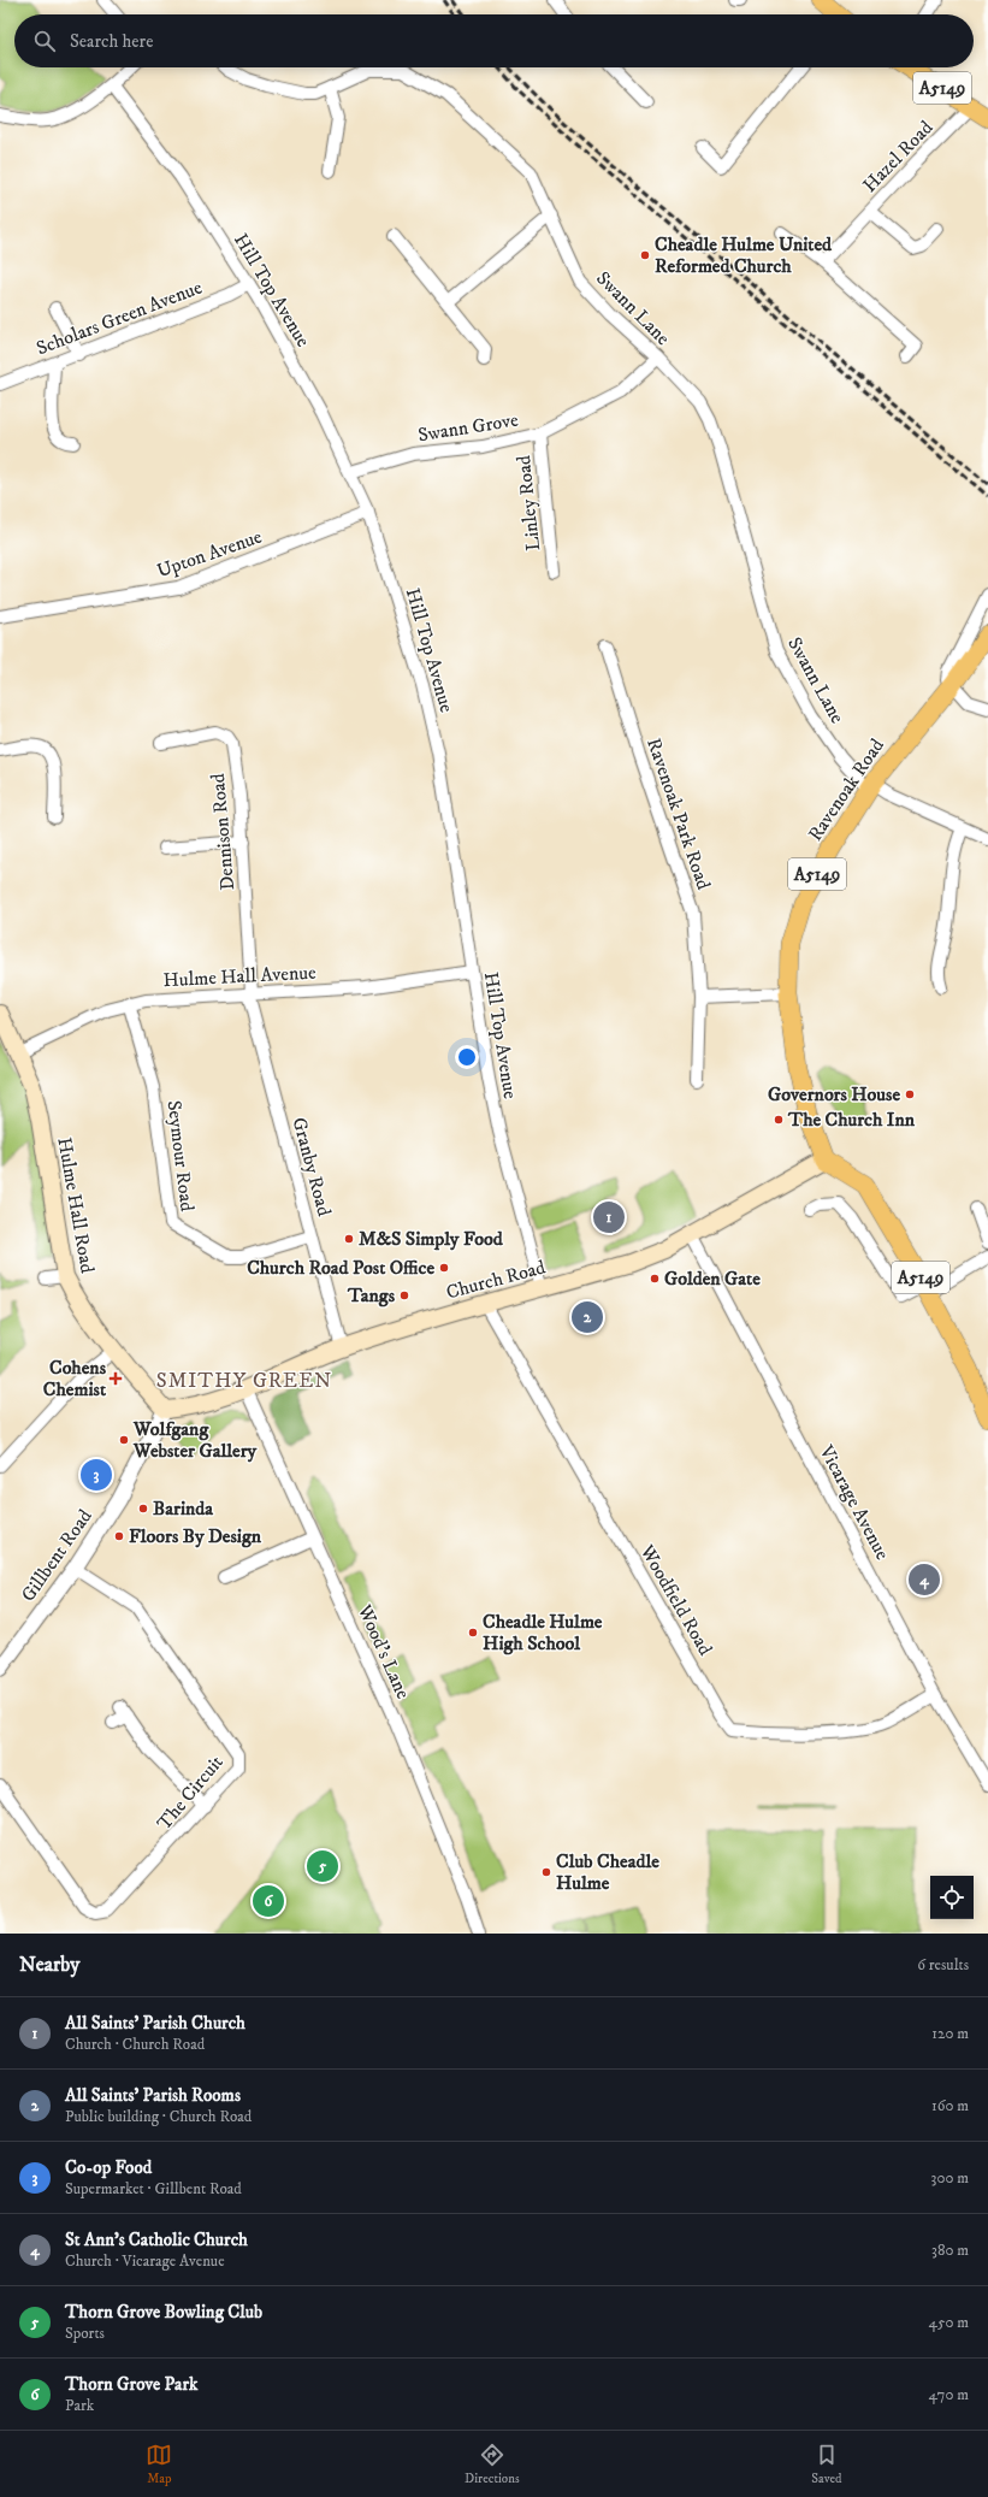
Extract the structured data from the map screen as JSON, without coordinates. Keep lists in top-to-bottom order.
{
  "streets": {
    "main road": [
      "A5149",
      "Ravenoak Road",
      "Hulme Hall Road",
      "Church Road"
    ],
    "street": [
      "Hazel Road",
      "Hill Top Avenue",
      "Swann Lane",
      "Scholars Green Avenue",
      "Swann Grove",
      "Linley Road",
      "Upton Avenue",
      "Ravenoak Park Road",
      "Dennison Road",
      "Hulme Hall Avenue",
      "Seymour Road",
      "Granby Road",
      "Vicarage Avenue",
      "Gillbent Road",
      "Woodfield Road",
      "Wood's Lane",
      "The Circuit"
    ]
  },
  "crossings": [
    ["A5149", "Hazel Road"],
    ["A5149", "Ravenoak Road"],
    ["A5149", "Church Road"],
    ["Hill Top Avenue", "Scholars Green Avenue"],
    ["Hill Top Avenue", "Swann Grove"],
    ["Hill Top Avenue", "Upton Avenue"],
    ["Hill Top Avenue", "Hulme Hall Avenue"],
    ["Hill Top Avenue", "Church Road"],
    ["Swann Lane", "Swann Grove"],
    ["Swann Lane", "Ravenoak Road"],
    ["Swann Grove", "Linley Road"],
    ["Ravenoak Road", "Church Road"],
    ["Dennison Road", "Hulme Hall Avenue"],
    ["Dennison Road", "Granby Road"],
    ["Hulme Hall Avenue", "Seymour Road"],
    ["Hulme Hall Avenue", "Granby Road"],
    ["Hulme Hall Avenue", "Hulme Hall Road"],
    ["Seymour Road", "Granby Road"],
    ["Granby Road", "Church Road"],
    ["Hulme Hall Road", "Church Road"],
    ["Hulme Hall Road", "Gillbent Road"],
    ["Church Road", "Vicarage Avenue"],
    ["Church Road", "Gillbent Road"],
    ["Church Road", "Woodfield Road"],
    ["Church Road", "Wood's Lane"],
    ["Vicarage Avenue", "Woodfield Road"],
    ["Gillbent Road", "The Circuit"]
  ],
  "districts": ["SMITHY GREEN"],
  "places": {
    "other": [
      "Cheadle Hulme United Reformed Church",
      "Governors House",
      "The Church Inn",
      "M&S Simply Food",
      "Church Road Post Office",
      "Golden Gate",
      "Tangs",
      "Wolfgang Webster Gallery",
      "Barinda",
      "Floors By Design",
      "Cheadle Hulme High School",
      "Club Cheadle Hulme"
    ],
    "health": ["Cohens Chemist"]
  },
  "page": {
    "search": "Search here",
    "pins": [
      "1",
      "2",
      "3",
      "4",
      "5",
      "6"
    ],
    "heading": ["Nearby", "6 results"],
    "list": [
      {
        "mark": "1",
        "name": "All Saints' Parish Church",
        "note": "Church · Church Road",
        "value": "120 m"
      },
      {
        "mark": "2",
        "name": "All Saints' Parish Rooms",
        "note": "Public building · Church Road",
        "value": "160 m"
      },
      {
        "mark": "3",
        "name": "Co-op Food",
        "note": "Supermarket · Gillbent Road",
        "value": "300 m"
      },
      {
        "mark": "4",
        "name": "St Ann's Catholic Church",
        "note": "Church · Vicarage Avenue",
        "value": "380 m"
      },
      {
        "mark": "5",
        "name": "Thorn Grove Bowling Club",
        "note": "Sports",
        "value": "450 m"
      },
      {
        "mark": "6",
        "name": "Thorn Grove Park",
        "note": "Park",
        "value": "470 m"
      }
    ],
    "nav": ["Map", "Directions", "Saved"]
  }
}
